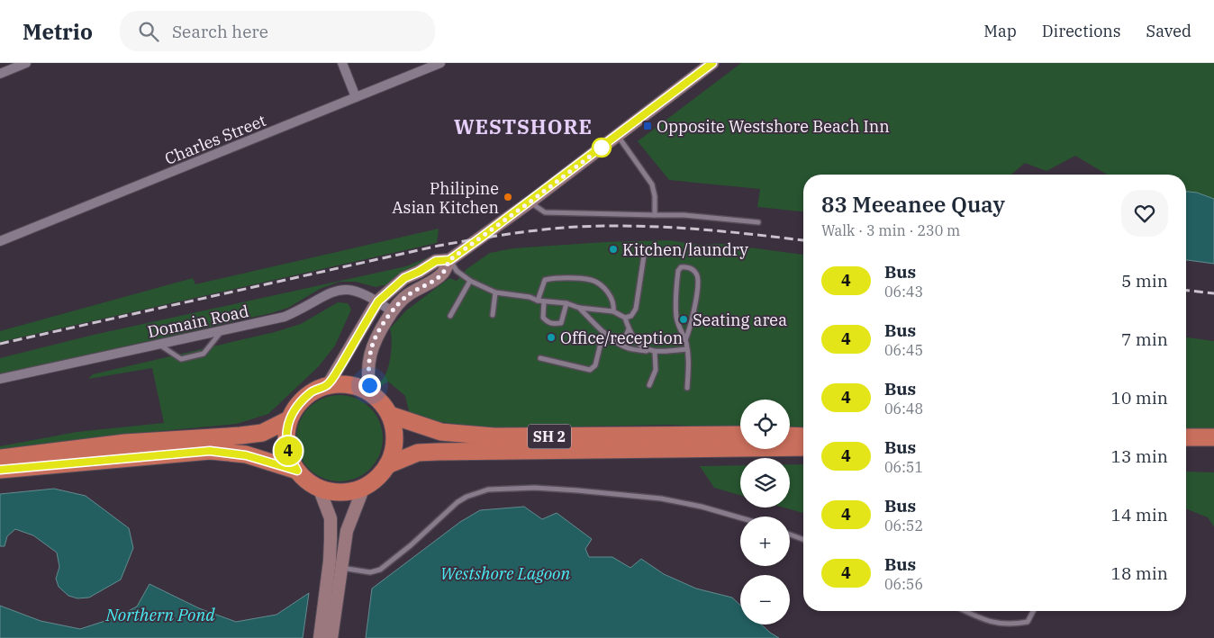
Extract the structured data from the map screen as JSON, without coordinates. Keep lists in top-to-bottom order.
{
  "streets": {
    "highway": ["SH 2"],
    "street": ["Charles Street", "Domain Road"]
  },
  "districts": ["WESTSHORE"],
  "water": ["Westshore Lagoon", "Northern Pond"],
  "places": {
    "transit": ["Opposite Westshore Beach Inn"],
    "other": [
      "Philipine Asian Kitchen",
      "Kitchen/laundry",
      "Seating area",
      "Office/reception"
    ]
  },
  "lines": ["bus line 4"],
  "page": {
    "header": "Metrio",
    "search": "Search here",
    "nav": ["Map", "Directions", "Saved"],
    "on_map": "4",
    "heading": ["83 Meeanee Quay", "Walk · 3 min · 230 m"],
    "list": [
      {
        "mark": "4",
        "name": "Bus",
        "note": "06:43",
        "value": "5 min"
      },
      {
        "mark": "4",
        "name": "Bus",
        "note": "06:45",
        "value": "7 min"
      },
      {
        "mark": "4",
        "name": "Bus",
        "note": "06:48",
        "value": "10 min"
      },
      {
        "mark": "4",
        "name": "Bus",
        "note": "06:51",
        "value": "13 min"
      },
      {
        "mark": "4",
        "name": "Bus",
        "note": "06:52",
        "value": "14 min"
      },
      {
        "mark": "4",
        "name": "Bus",
        "note": "06:56",
        "value": "18 min"
      }
    ],
    "map_buttons": ["+", "−"]
  }
}
